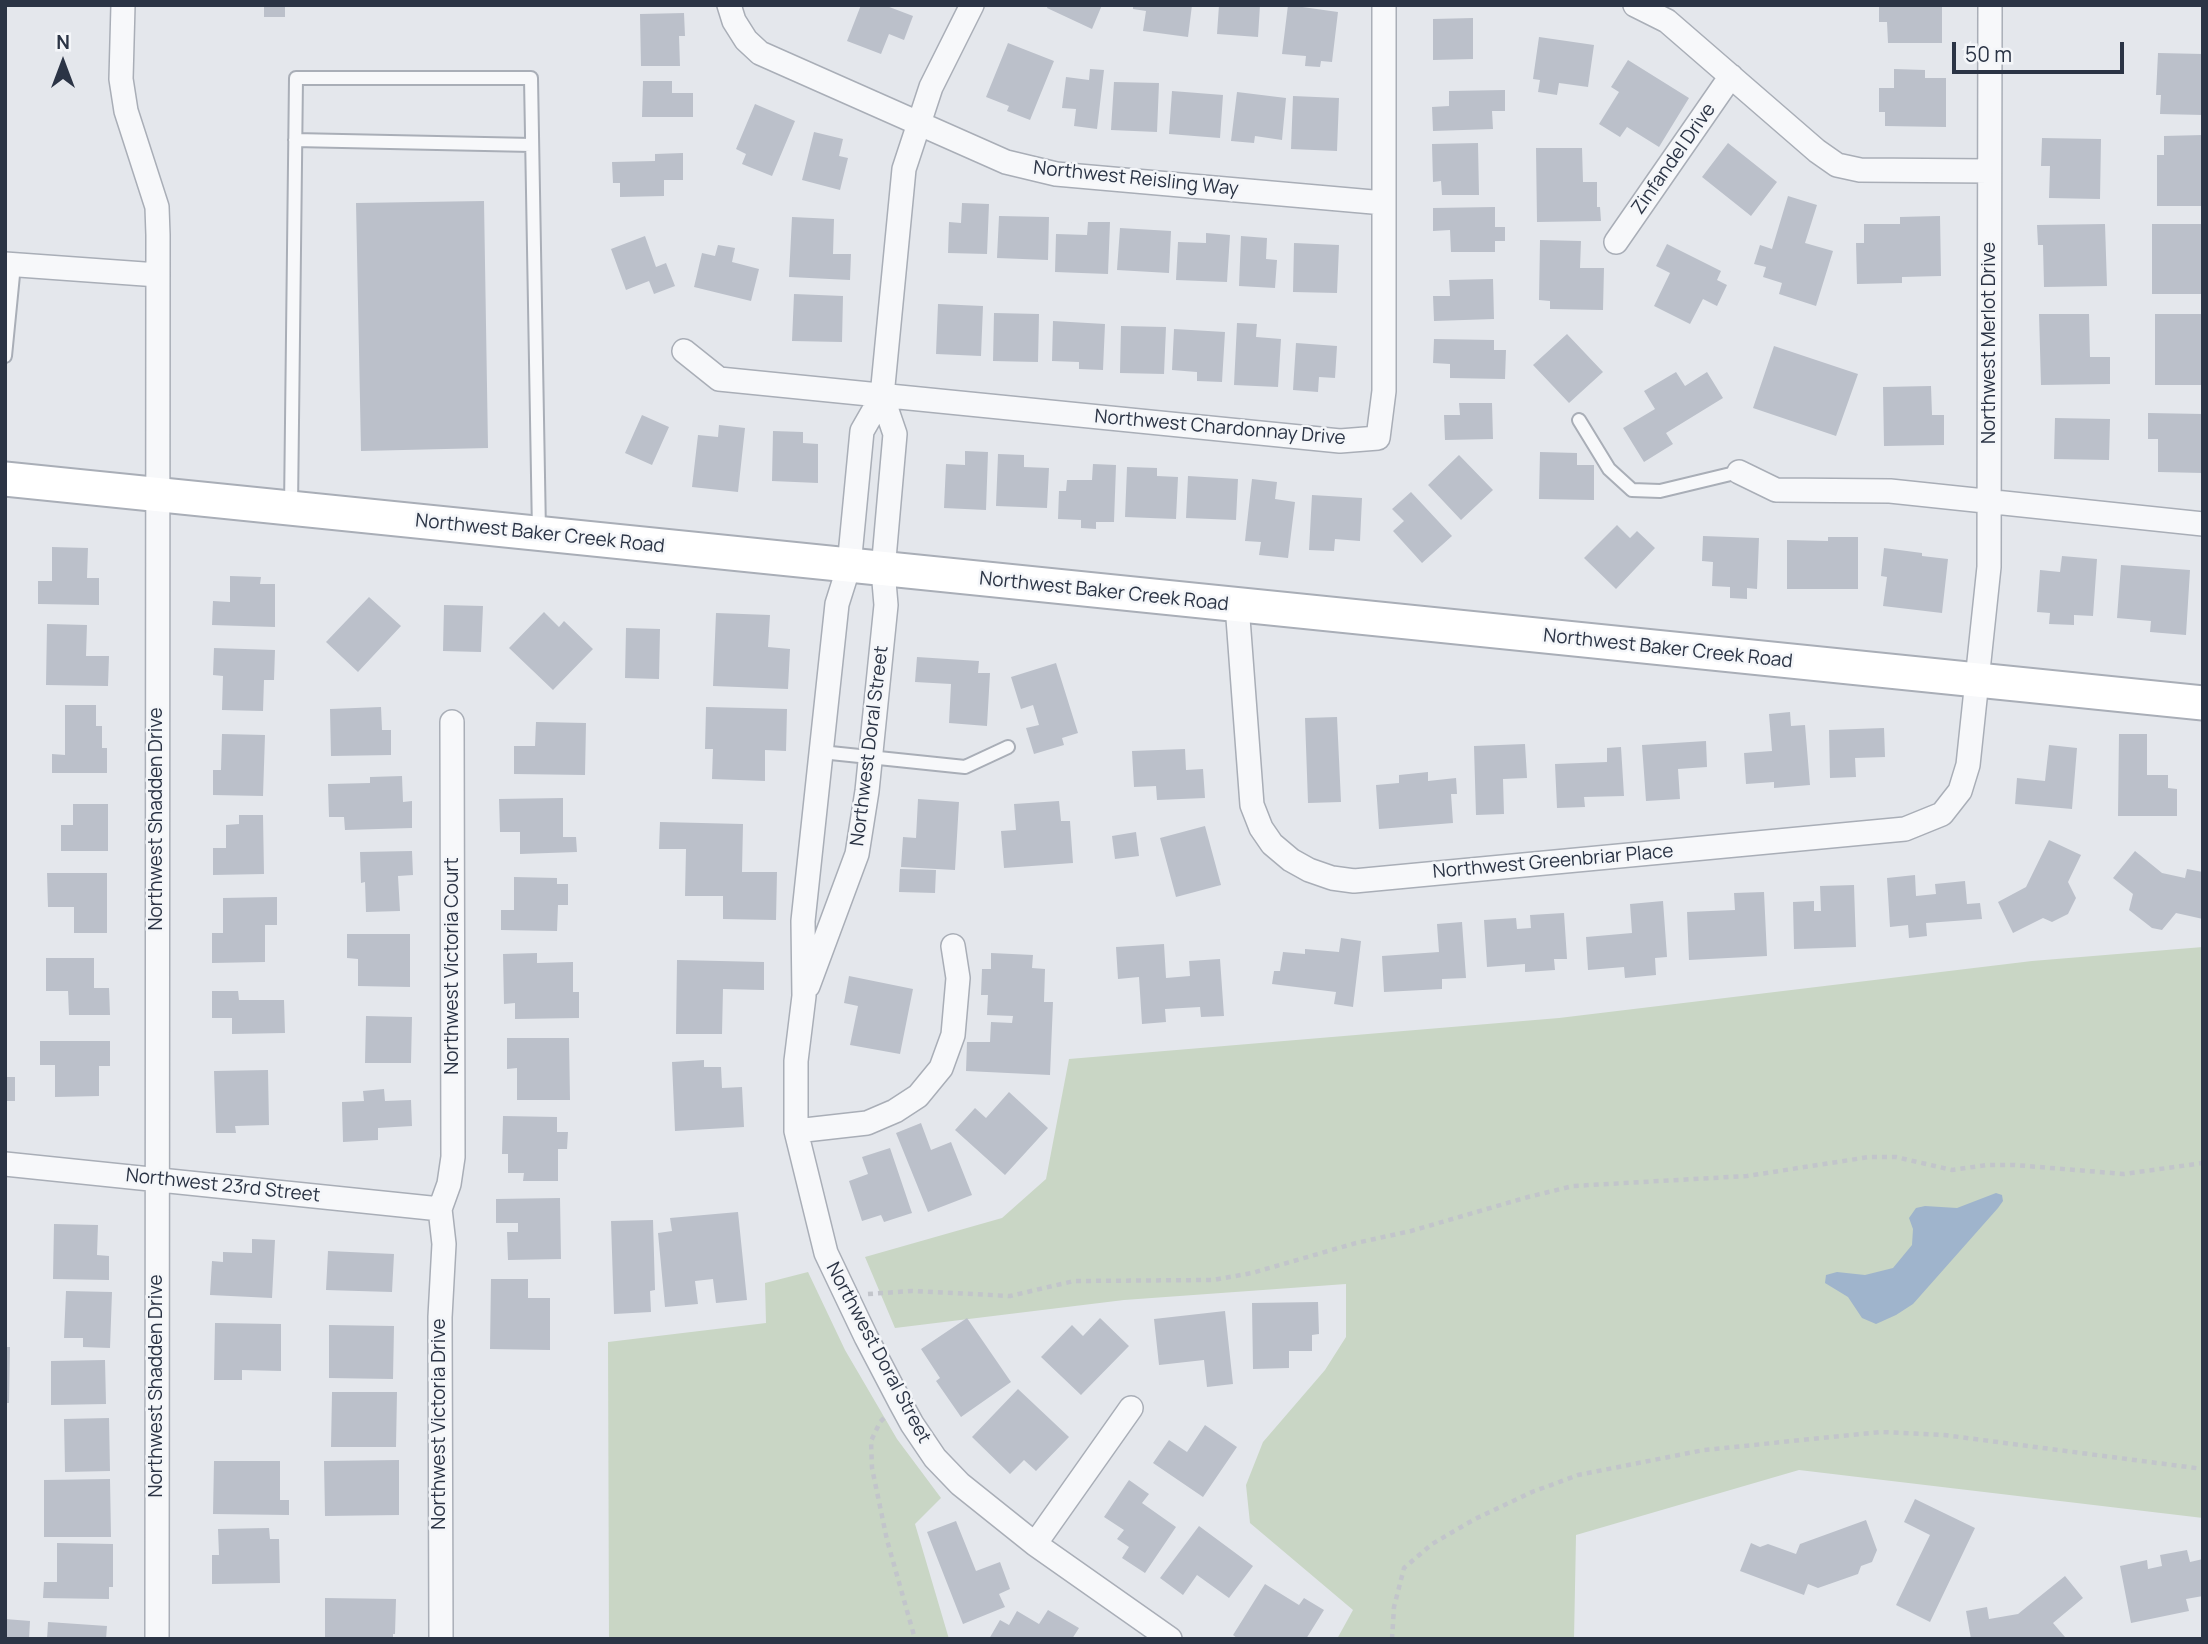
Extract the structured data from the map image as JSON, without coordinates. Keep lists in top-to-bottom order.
{
  "streets": {
    "main road": ["Northwest Baker Creek Road"],
    "street": [
      "Zinfandel Drive",
      "Northwest Reisling Way",
      "Northwest Merlot Drive",
      "Northwest Chardonnay Drive",
      "Northwest Doral Street",
      "Northwest Shadden Drive",
      "Northwest Greenbriar Place",
      "Northwest Victoria Court",
      "Northwest 23rd Street",
      "Northwest Victoria Drive"
    ]
  },
  "crossings": [
    ["Northwest Reisling Way", "Northwest Chardonnay Drive"],
    ["Northwest Merlot Drive", "Northwest Baker Creek Road"],
    ["Northwest Merlot Drive", "Northwest Greenbriar Place"],
    ["Northwest Chardonnay Drive", "Northwest Doral Street"],
    ["Northwest Baker Creek Road", "Northwest Doral Street"],
    ["Northwest Baker Creek Road", "Northwest Shadden Drive"],
    ["Northwest Baker Creek Road", "Northwest Greenbriar Place"],
    ["Northwest Shadden Drive", "Northwest 23rd Street"],
    ["Northwest Victoria Court", "Northwest 23rd Street"],
    ["Northwest Victoria Court", "Northwest Victoria Drive"],
    ["Northwest 23rd Street", "Northwest Victoria Drive"]
  ],
  "scale_bar": "50 m",
  "north": "top"
}
